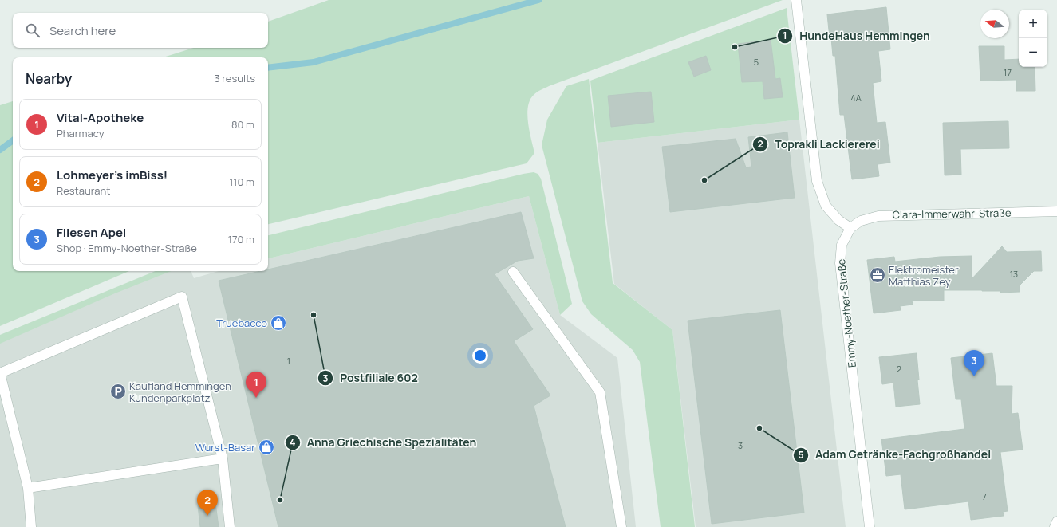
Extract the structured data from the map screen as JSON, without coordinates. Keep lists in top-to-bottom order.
{
  "streets": {
    "street": ["Clara-Immerwahr-Straße", "Emmy-Noether-Straße"]
  },
  "crossings": [
    ["Clara-Immerwahr-Straße", "Emmy-Noether-Straße"]
  ],
  "places": {
    "other": [
      "HundeHaus Hemmingen",
      "Toprakli Lackiererei",
      "Postfiliale 602",
      "Adam Getränke-Fachgroßhandel",
      "Anna Griechische Spezialitäten"
    ],
    "office": ["Elektromeister Matthias Zey"],
    "shop": ["Truebacco", "Wurst-Basar"],
    "parking": ["Kaufland Hemmingen Kundenparkplatz"]
  },
  "house_numbers": [
    "5",
    "17",
    "4A",
    "13",
    "1",
    "2",
    "3",
    "7"
  ],
  "north": "left",
  "page": {
    "map_buttons": ["+", "−"],
    "search": "Search here",
    "heading": ["Nearby", "3 results"],
    "list": [
      {
        "mark": "1",
        "name": "Vital-Apotheke",
        "note": "Pharmacy",
        "value": "80 m"
      },
      {
        "mark": "2",
        "name": "Lohmeyer's imBiss!",
        "note": "Restaurant",
        "value": "110 m"
      },
      {
        "mark": "3",
        "name": "Fliesen Apel",
        "note": "Shop · Emmy-Noether-Straße",
        "value": "170 m"
      }
    ],
    "pins": ["3", "1", "2"]
  }
}
